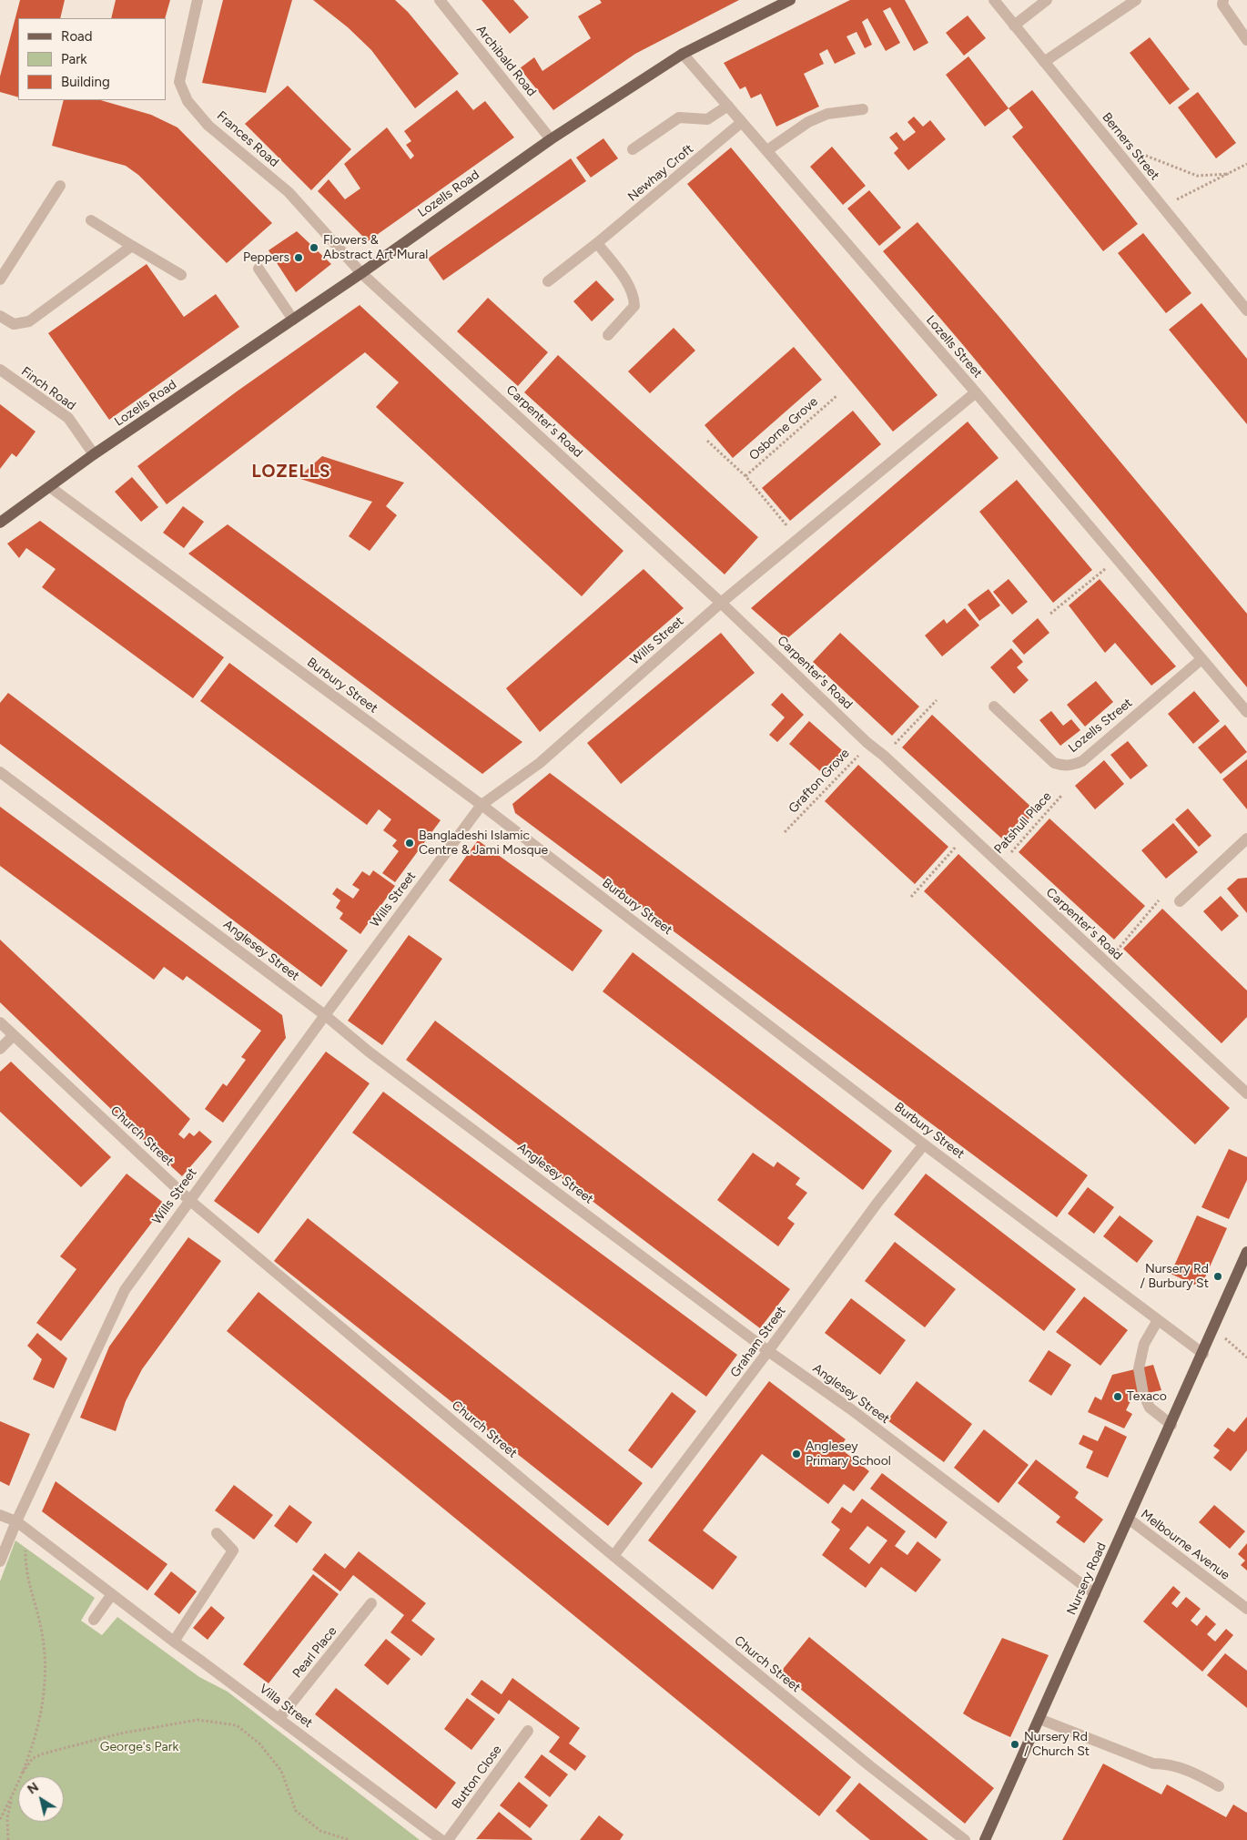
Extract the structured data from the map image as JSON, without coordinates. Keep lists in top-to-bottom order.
{
  "streets": {
    "main road": ["Lozells Road", "Nursery Road"],
    "street": [
      "Archibald Road",
      "Frances Road",
      "Berners Street",
      "Newhay Croft",
      "Lozells Street",
      "Finch Road",
      "Carpenter's Road",
      "Wills Street",
      "Burbury Street",
      "Anglesey Street",
      "Church Street",
      "Graham Street",
      "Melbourne Avenue",
      "Pearl Place",
      "Villa Street",
      "Button Close"
    ],
    "path": ["Osborne Grove", "Grafton Grove", "Patshull Place"]
  },
  "crossings": [
    ["Archibald Road", "Lozells Road"],
    ["Frances Road", "Lozells Road"],
    ["Frances Road", "Carpenter's Road"],
    ["Newhay Croft", "Lozells Street"],
    ["Lozells Road", "Lozells Street"],
    ["Lozells Road", "Finch Road"],
    ["Lozells Road", "Carpenter's Road"],
    ["Lozells Road", "Burbury Street"],
    ["Lozells Street", "Wills Street"],
    ["Carpenter's Road", "Wills Street"],
    ["Carpenter's Road", "Grafton Grove"],
    ["Carpenter's Road", "Patshull Place"],
    ["Wills Street", "Burbury Street"],
    ["Wills Street", "Anglesey Street"],
    ["Wills Street", "Church Street"],
    ["Wills Street", "Villa Street"],
    ["Burbury Street", "Graham Street"],
    ["Burbury Street", "Nursery Road"],
    ["Anglesey Street", "Graham Street"],
    ["Anglesey Street", "Nursery Road"],
    ["Church Street", "Graham Street"],
    ["Melbourne Avenue", "Nursery Road"],
    ["Pearl Place", "Villa Street"]
  ],
  "districts": ["LOZELLS"],
  "parks": ["George's Park"],
  "places": [
    "Flowers & Abstract Art Mural",
    "Peppers",
    "Bangladeshi Islamic Centre & Jami Mosque",
    "Nursery Rd / Burbury St",
    "Texaco",
    "Anglesey Primary School",
    "Nursery Rd / Church St"
  ],
  "legend": ["Road", "Park", "Building"],
  "north": "top left"
}
